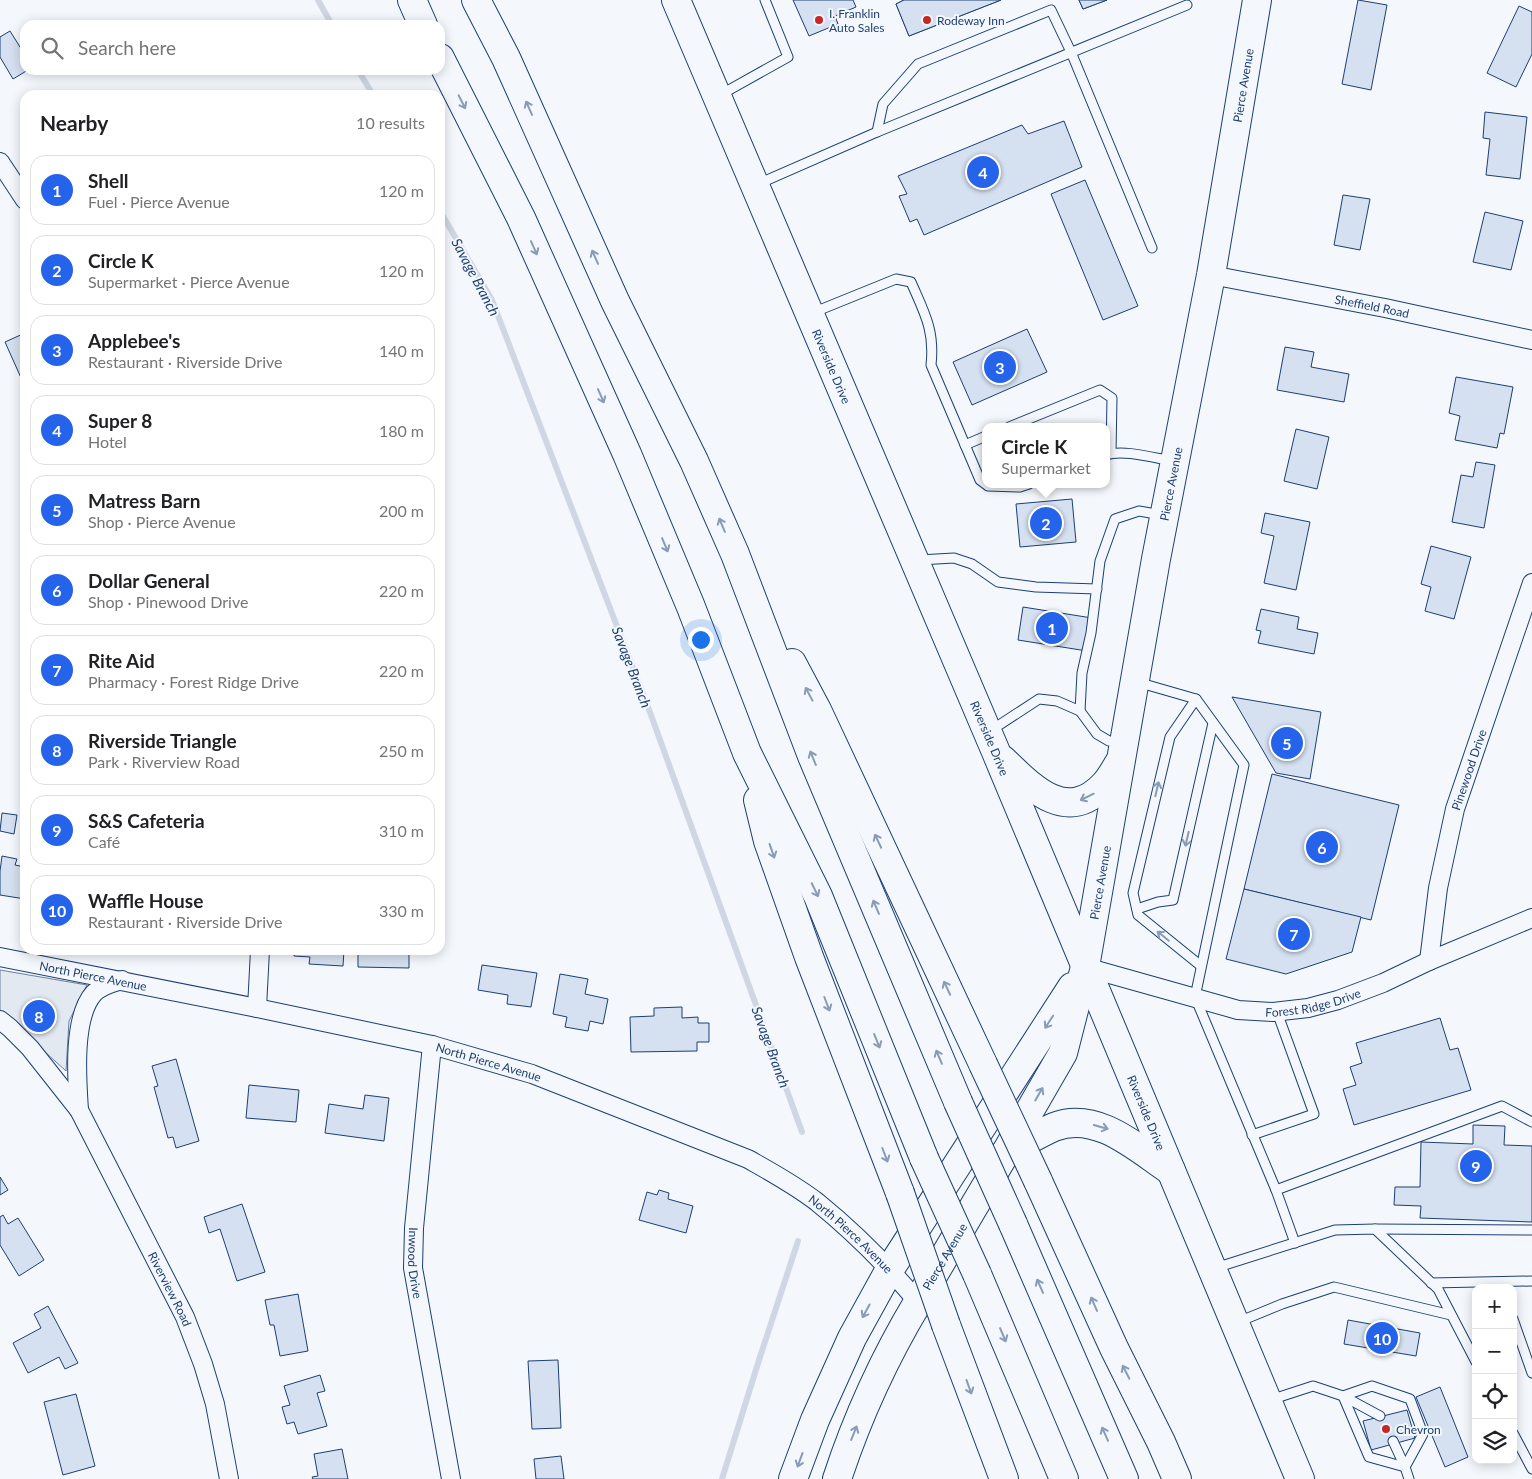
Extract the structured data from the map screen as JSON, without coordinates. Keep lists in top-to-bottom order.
{
  "streets": {
    "main road": ["Pierce Avenue", "Riverside Drive"],
    "street": [
      "Sheffield Road",
      "Pinewood Drive",
      "North Pierce Avenue",
      "Forest Ridge Drive",
      "Inwood Drive",
      "Riverview Road"
    ]
  },
  "crossings": [
    ["Pierce Avenue", "Sheffield Road"],
    ["Pierce Avenue", "Riverside Drive"],
    ["Pierce Avenue", "North Pierce Avenue"],
    ["Pierce Avenue", "Forest Ridge Drive"],
    ["Riverside Drive", "Forest Ridge Drive"],
    ["Pinewood Drive", "Forest Ridge Drive"],
    ["North Pierce Avenue", "Inwood Drive"],
    ["North Pierce Avenue", "Riverview Road"]
  ],
  "water": ["Savage Branch"],
  "places": ["I. Franklin Auto Sales", "Rodeway Inn", "Chevron"],
  "page": {
    "search": "Search here",
    "heading": ["Nearby", "10 results"],
    "pins": [
      "4",
      "3",
      "2",
      "1",
      "5",
      "6",
      "7",
      "8",
      "9",
      "10"
    ],
    "list": [
      {
        "mark": "1",
        "name": "Shell",
        "note": "Fuel · Pierce Avenue",
        "value": "120 m"
      },
      {
        "mark": "2",
        "name": "Circle K",
        "note": "Supermarket · Pierce Avenue",
        "value": "120 m"
      },
      {
        "mark": "3",
        "name": "Applebee's",
        "note": "Restaurant · Riverside Drive",
        "value": "140 m"
      },
      {
        "mark": "4",
        "name": "Super 8",
        "note": "Hotel",
        "value": "180 m"
      },
      {
        "mark": "5",
        "name": "Matress Barn",
        "note": "Shop · Pierce Avenue",
        "value": "200 m"
      },
      {
        "mark": "6",
        "name": "Dollar General",
        "note": "Shop · Pinewood Drive",
        "value": "220 m"
      },
      {
        "mark": "7",
        "name": "Rite Aid",
        "note": "Pharmacy · Forest Ridge Drive",
        "value": "220 m"
      },
      {
        "mark": "8",
        "name": "Riverside Triangle",
        "note": "Park · Riverview Road",
        "value": "250 m"
      },
      {
        "mark": "9",
        "name": "S&S Cafeteria",
        "note": "Café",
        "value": "310 m"
      },
      {
        "mark": "10",
        "name": "Waffle House",
        "note": "Restaurant · Riverside Drive",
        "value": "330 m"
      }
    ],
    "popup": ["Circle K", "Supermarket"],
    "map_buttons": ["+", "−"]
  }
}
